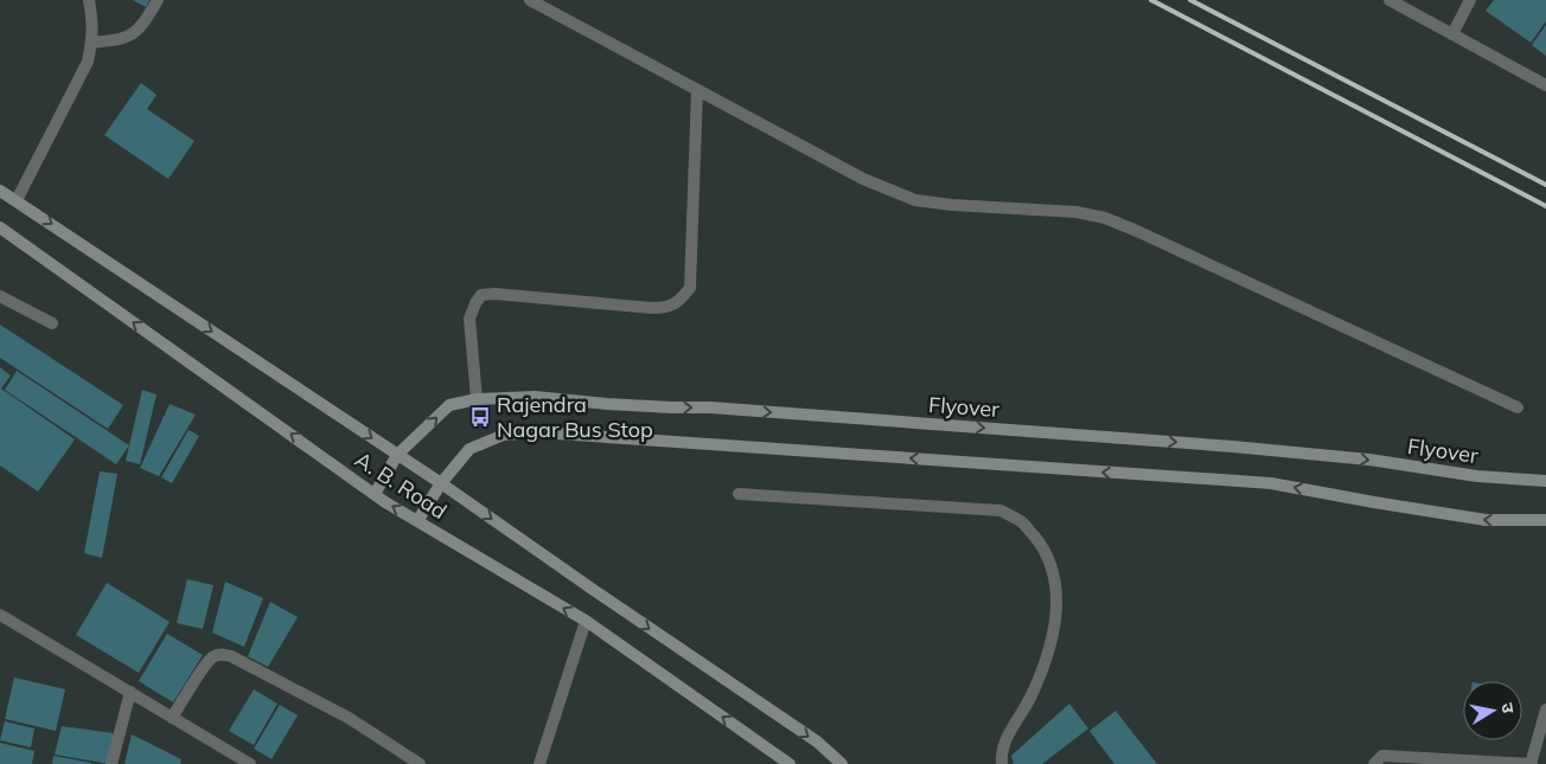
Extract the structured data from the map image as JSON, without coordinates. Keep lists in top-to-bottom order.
{
  "streets": {
    "main road": ["Flyover", "A. B. Road"]
  },
  "crossings": [
    ["Flyover", "A. B. Road"]
  ],
  "places": {
    "bus stop": ["Rajendra Nagar Bus Stop"]
  },
  "north": "right"
}
